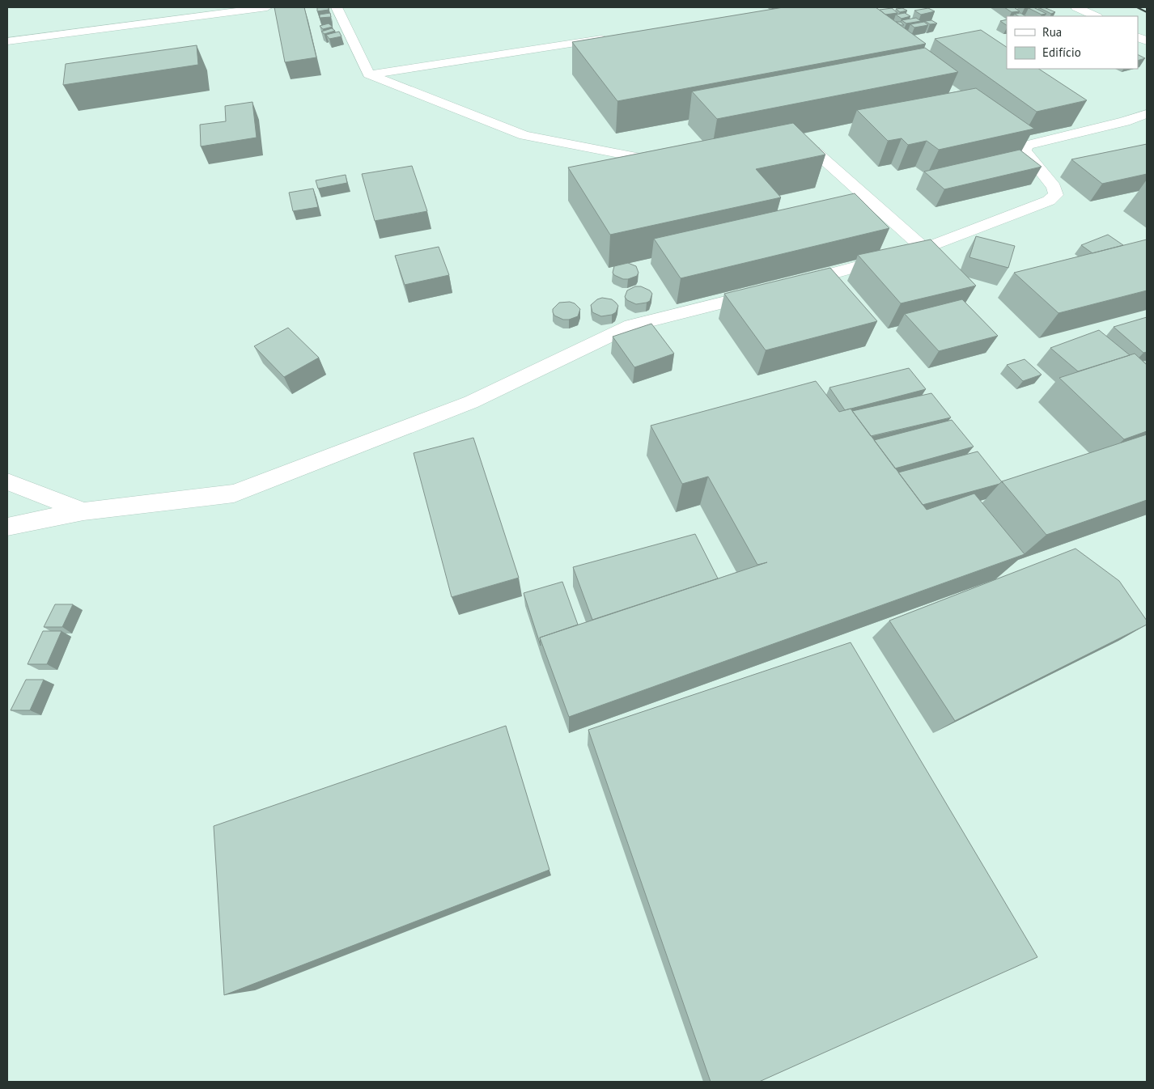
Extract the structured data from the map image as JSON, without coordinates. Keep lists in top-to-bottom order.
{
  "legend": ["Rua", "Edifício"]
}
